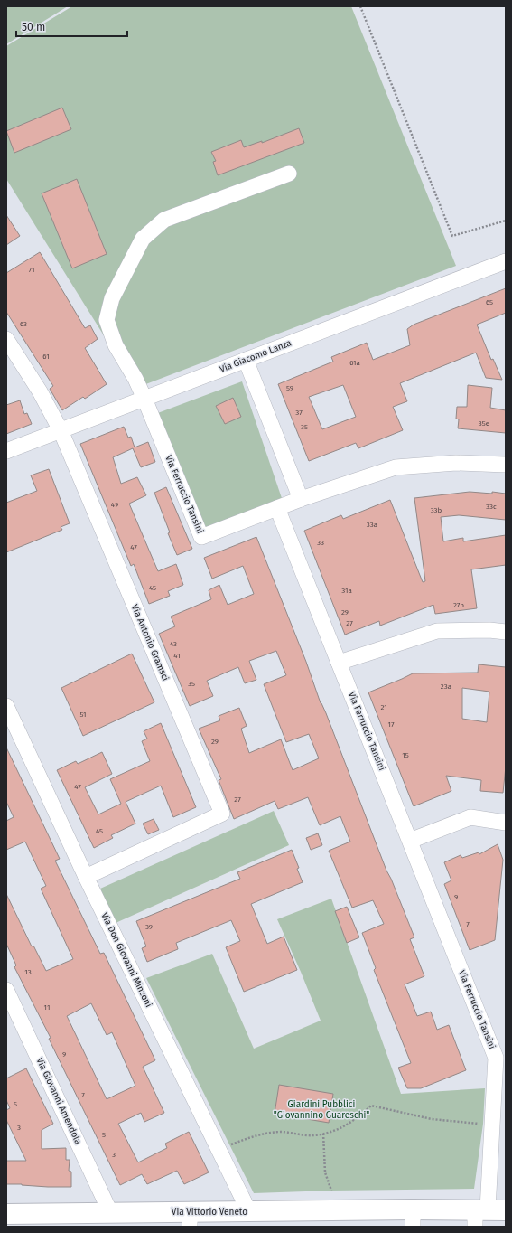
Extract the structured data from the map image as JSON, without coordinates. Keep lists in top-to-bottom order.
{
  "streets": {
    "main road": ["Via Vittorio Veneto"],
    "street": [
      "Via Giacomo Lanza",
      "Via Ferruccio Tansini",
      "Via Antonio Gramsci",
      "Via Don Giovanni Minzoni",
      "Via Giovanni Amendola"
    ]
  },
  "crossings": [
    ["Via Giacomo Lanza", "Via Ferruccio Tansini"],
    ["Via Giacomo Lanza", "Via Antonio Gramsci"],
    ["Via Ferruccio Tansini", "Via Vittorio Veneto"],
    ["Via Antonio Gramsci", "Via Don Giovanni Minzoni"],
    ["Via Don Giovanni Minzoni", "Via Vittorio Veneto"],
    ["Via Giovanni Amendola", "Via Vittorio Veneto"]
  ],
  "parks": ["Giardini Pubblici \"Giovannino Guareschi\""],
  "house_numbers": [
    "71",
    "65",
    "63",
    "61",
    "61a",
    "59",
    "37",
    "35e",
    "35",
    "49",
    "33c",
    "33b",
    "33a",
    "33",
    "47",
    "45",
    "31a",
    "27b",
    "29",
    "27",
    "43",
    "41",
    "35",
    "23a",
    "21",
    "51",
    "17",
    "29",
    "15",
    "47",
    "27",
    "45",
    "9",
    "7",
    "39",
    "13",
    "11",
    "9",
    "7",
    "5",
    "3",
    "5",
    "3"
  ],
  "scale_bar": "50 m"
}
